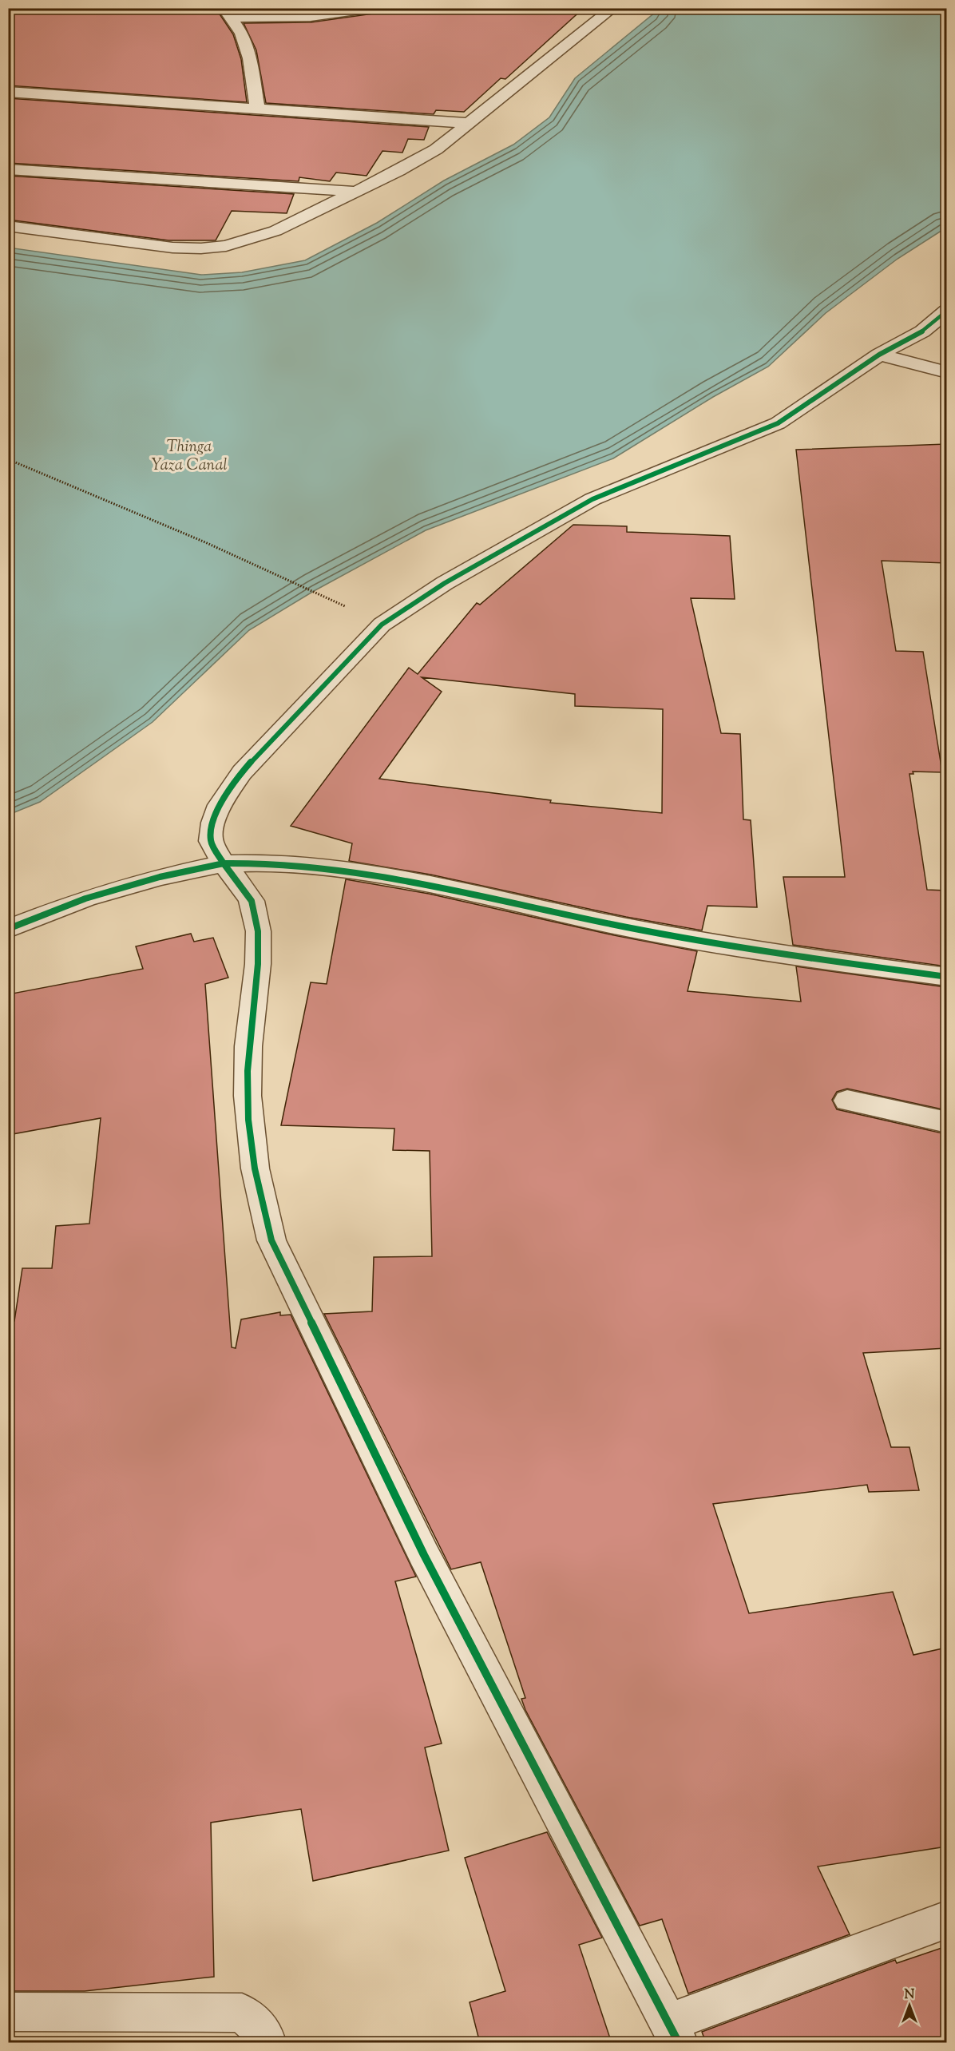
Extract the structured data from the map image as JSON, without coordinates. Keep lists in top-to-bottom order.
{
  "water": ["Thinga Yaza Canal"],
  "north": "top"
}
